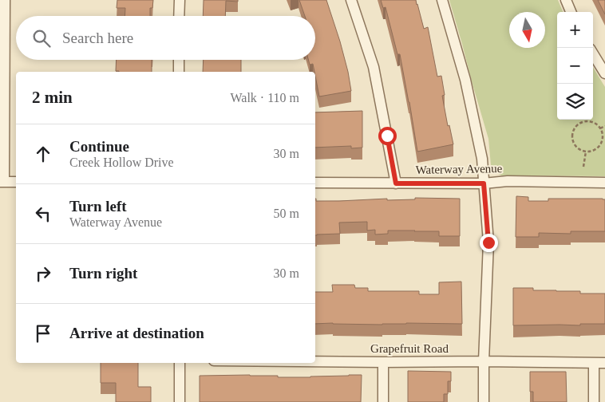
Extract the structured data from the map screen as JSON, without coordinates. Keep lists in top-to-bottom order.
{
  "streets": {
    "street": ["Waterway Avenue", "Grapefruit Road"]
  },
  "north": "bottom",
  "page": {
    "map_buttons": ["+", "−"],
    "search": "Search here",
    "heading": ["2 min", "Walk · 110 m"],
    "list": [
      ["Continue", "Creek Hollow Drive", "30 m"],
      ["Turn left", "Waterway Avenue", "50 m"],
      ["Turn right", "30 m"],
      "Arrive at destination"
    ]
  }
}
